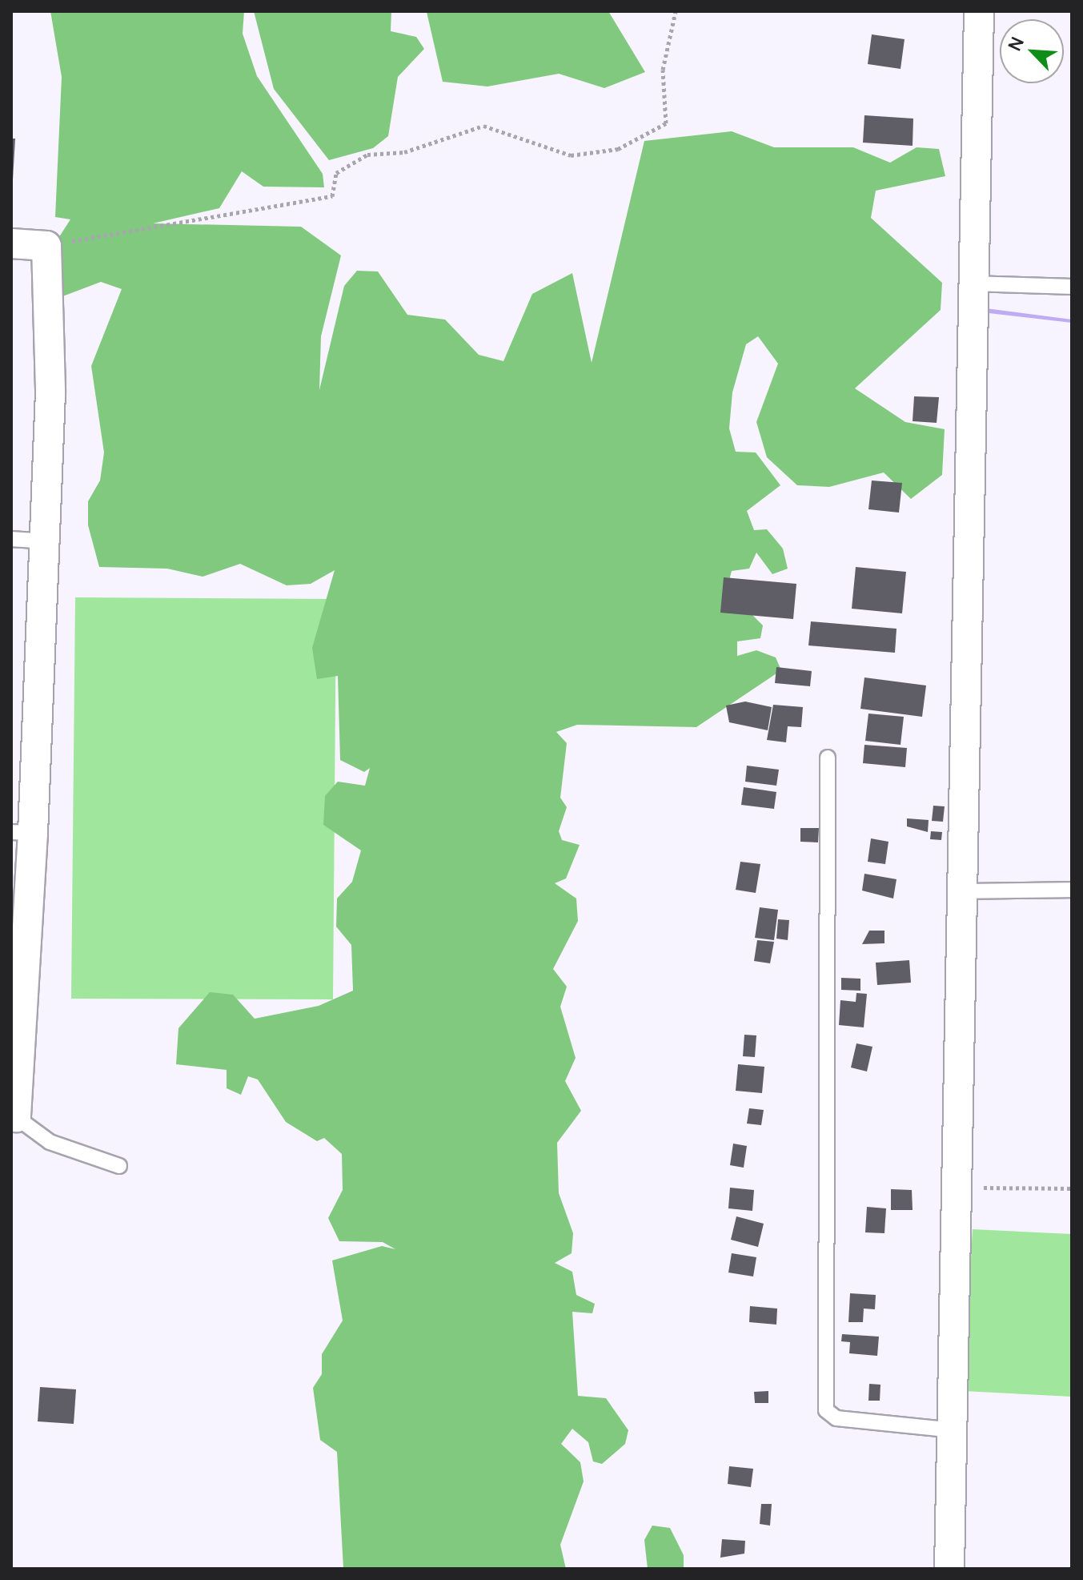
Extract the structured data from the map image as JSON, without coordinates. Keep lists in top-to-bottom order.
{
  "north": "top left"
}
